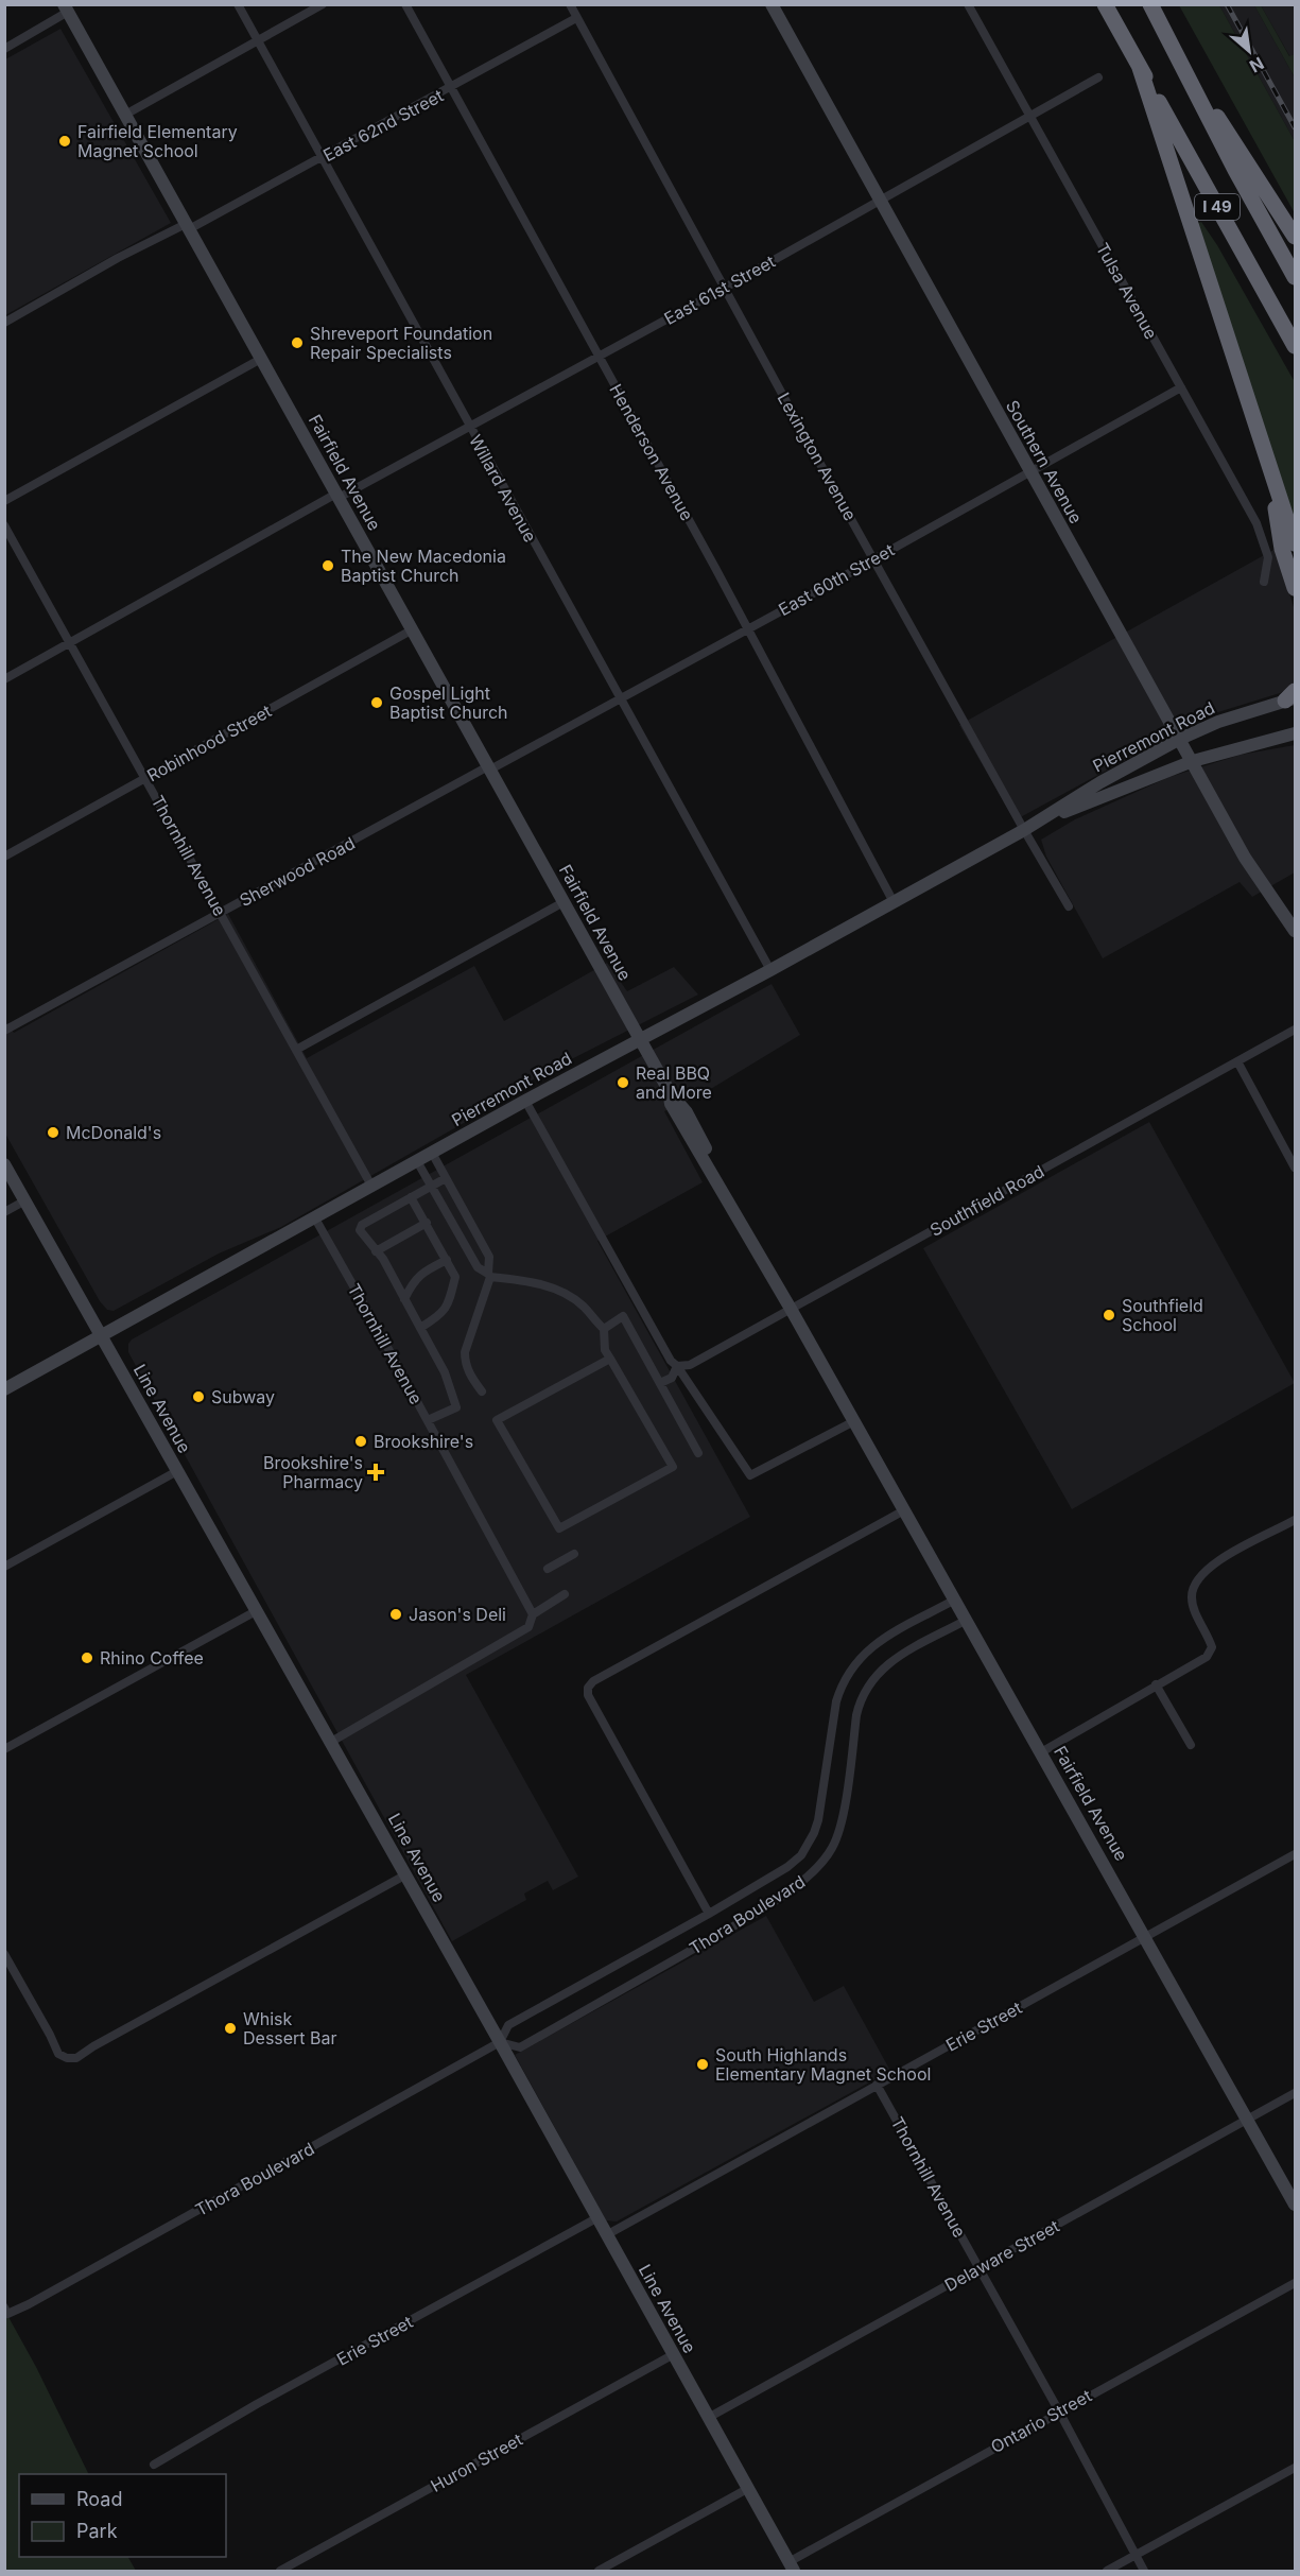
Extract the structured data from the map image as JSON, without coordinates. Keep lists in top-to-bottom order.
{
  "streets": {
    "highway": ["I 49"],
    "street": [
      "East 62nd Street",
      "East 61st Street",
      "Tulsa Avenue",
      "Henderson Avenue",
      "Lexington Avenue",
      "Southern Avenue",
      "Fairfield Avenue",
      "Willard Avenue",
      "East 60th Street",
      "Pierremont Road",
      "Robinhood Street",
      "Thornhill Avenue",
      "Sherwood Road",
      "Southfield Road",
      "Line Avenue",
      "Thora Boulevard",
      "Erie Street",
      "Delaware Street",
      "Ontario Street",
      "Huron Street"
    ]
  },
  "crossings": [
    ["East 62nd Street", "Henderson Avenue"],
    ["East 62nd Street", "Lexington Avenue"],
    ["East 62nd Street", "Fairfield Avenue"],
    ["East 62nd Street", "Willard Avenue"],
    ["East 61st Street", "Tulsa Avenue"],
    ["East 61st Street", "Henderson Avenue"],
    ["East 61st Street", "Lexington Avenue"],
    ["East 61st Street", "Southern Avenue"],
    ["East 61st Street", "Fairfield Avenue"],
    ["East 61st Street", "Willard Avenue"],
    ["East 61st Street", "Thornhill Avenue"],
    ["Tulsa Avenue", "East 60th Street"],
    ["Henderson Avenue", "East 60th Street"],
    ["Henderson Avenue", "Pierremont Road"],
    ["Lexington Avenue", "East 60th Street"],
    ["Lexington Avenue", "Pierremont Road"],
    ["Southern Avenue", "East 60th Street"],
    ["Southern Avenue", "Pierremont Road"],
    ["Fairfield Avenue", "East 60th Street"],
    ["Fairfield Avenue", "Pierremont Road"],
    ["Fairfield Avenue", "Robinhood Street"],
    ["Fairfield Avenue", "Sherwood Road"],
    ["Fairfield Avenue", "Southfield Road"],
    ["Fairfield Avenue", "Thora Boulevard"],
    ["Fairfield Avenue", "Erie Street"],
    ["Fairfield Avenue", "Delaware Street"],
    ["Willard Avenue", "East 60th Street"],
    ["Willard Avenue", "Pierremont Road"],
    ["East 60th Street", "Sherwood Road"],
    ["Pierremont Road", "Thornhill Avenue"],
    ["Pierremont Road", "Line Avenue"],
    ["Robinhood Street", "Thornhill Avenue"],
    ["Thornhill Avenue", "Sherwood Road"],
    ["Thornhill Avenue", "Erie Street"],
    ["Thornhill Avenue", "Delaware Street"],
    ["Thornhill Avenue", "Ontario Street"],
    ["Line Avenue", "Thora Boulevard"],
    ["Line Avenue", "Erie Street"],
    ["Line Avenue", "Delaware Street"],
    ["Line Avenue", "Ontario Street"],
    ["Line Avenue", "Huron Street"]
  ],
  "places": {
    "other": [
      "Fairfield Elementary Magnet School",
      "Shreveport Foundation Repair Specialists",
      "The New Macedonia Baptist Church",
      "Gospel Light Baptist Church",
      "Real BBQ and More",
      "McDonald's",
      "Southfield School",
      "Subway",
      "Brookshire's",
      "Jason's Deli",
      "Rhino Coffee",
      "Whisk Dessert Bar",
      "South Highlands Elementary Magnet School"
    ],
    "health": ["Brookshire's Pharmacy"]
  },
  "legend": ["Road", "Park"],
  "north": "bottom right"
}
